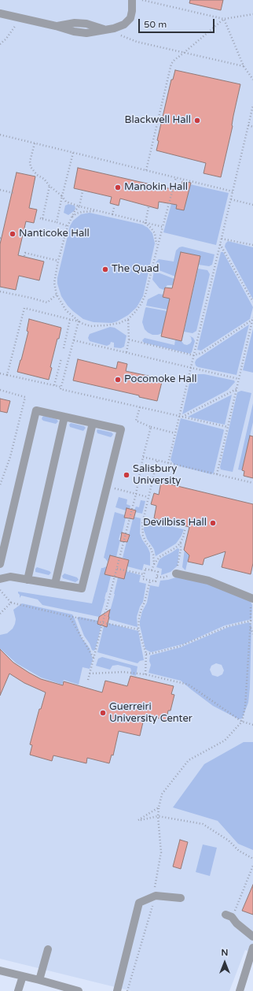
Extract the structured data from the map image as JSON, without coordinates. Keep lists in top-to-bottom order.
{
  "places": [
    "Blackwell Hall",
    "Manokin Hall",
    "Nanticoke Hall",
    "The Quad",
    "Pocomoke Hall",
    "Salisbury University",
    "Devilbiss Hall",
    "Guerreiri University Center"
  ],
  "scale_bar": "50 m",
  "north": "top"
}
